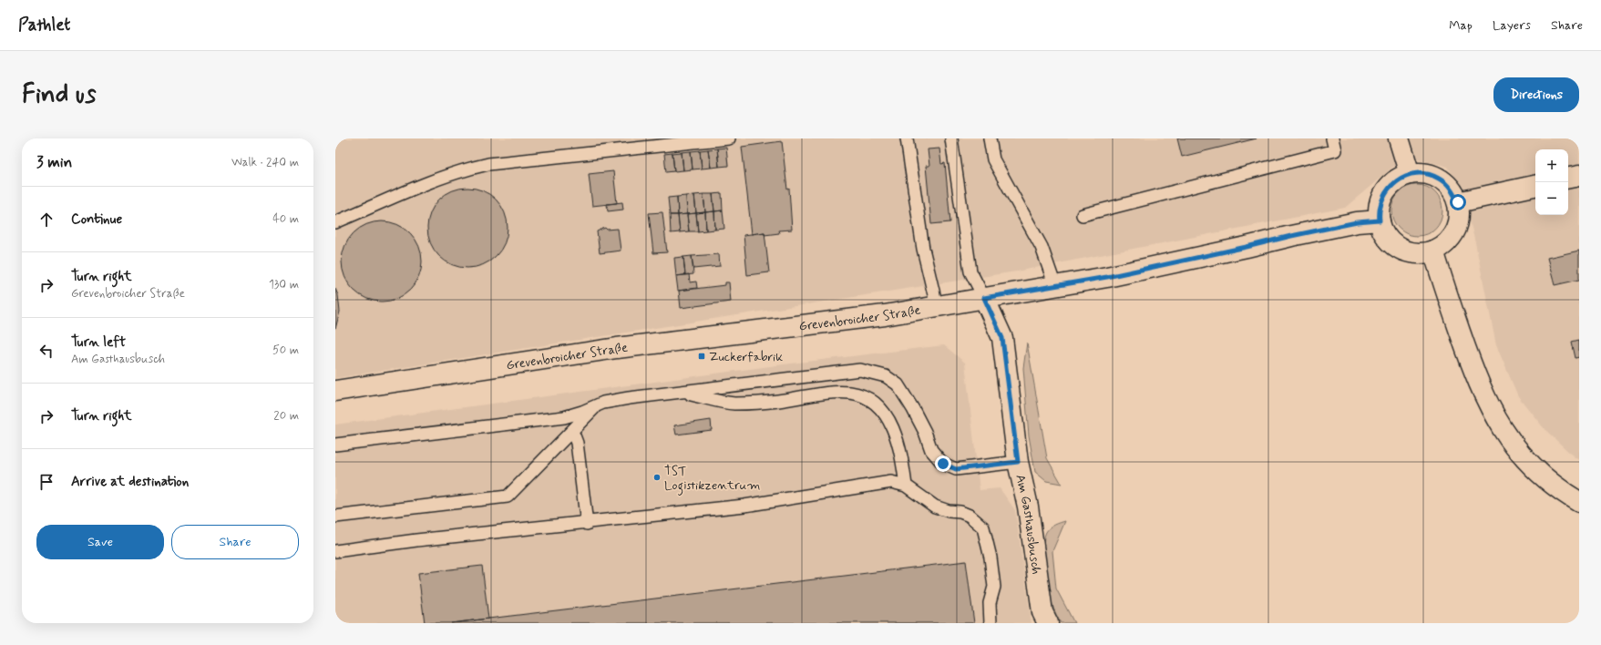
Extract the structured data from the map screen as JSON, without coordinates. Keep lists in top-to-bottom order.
{
  "streets": {
    "street": ["Grevenbroicher Straße", "Am Gasthausbusch"]
  },
  "crossings": [
    ["Grevenbroicher Straße", "Am Gasthausbusch"]
  ],
  "places": {
    "transit": ["Zuckerfabrik"],
    "other": ["TST Logistikzentrum"]
  },
  "page": {
    "header": "Pathlet",
    "nav": ["Map", "Layers", "Share"],
    "buttons": [
      "Directions",
      ["Save", "Share"]
    ],
    "title": "Find us",
    "heading": ["3 min", "Walk · 240 m"],
    "map_buttons": ["+", "−"],
    "list": [
      ["Continue", "40 m"],
      ["Turn right", "Grevenbroicher Straße", "130 m"],
      ["Turn left", "Am Gasthausbusch", "50 m"],
      ["Turn right", "20 m"],
      "Arrive at destination"
    ]
  }
}
